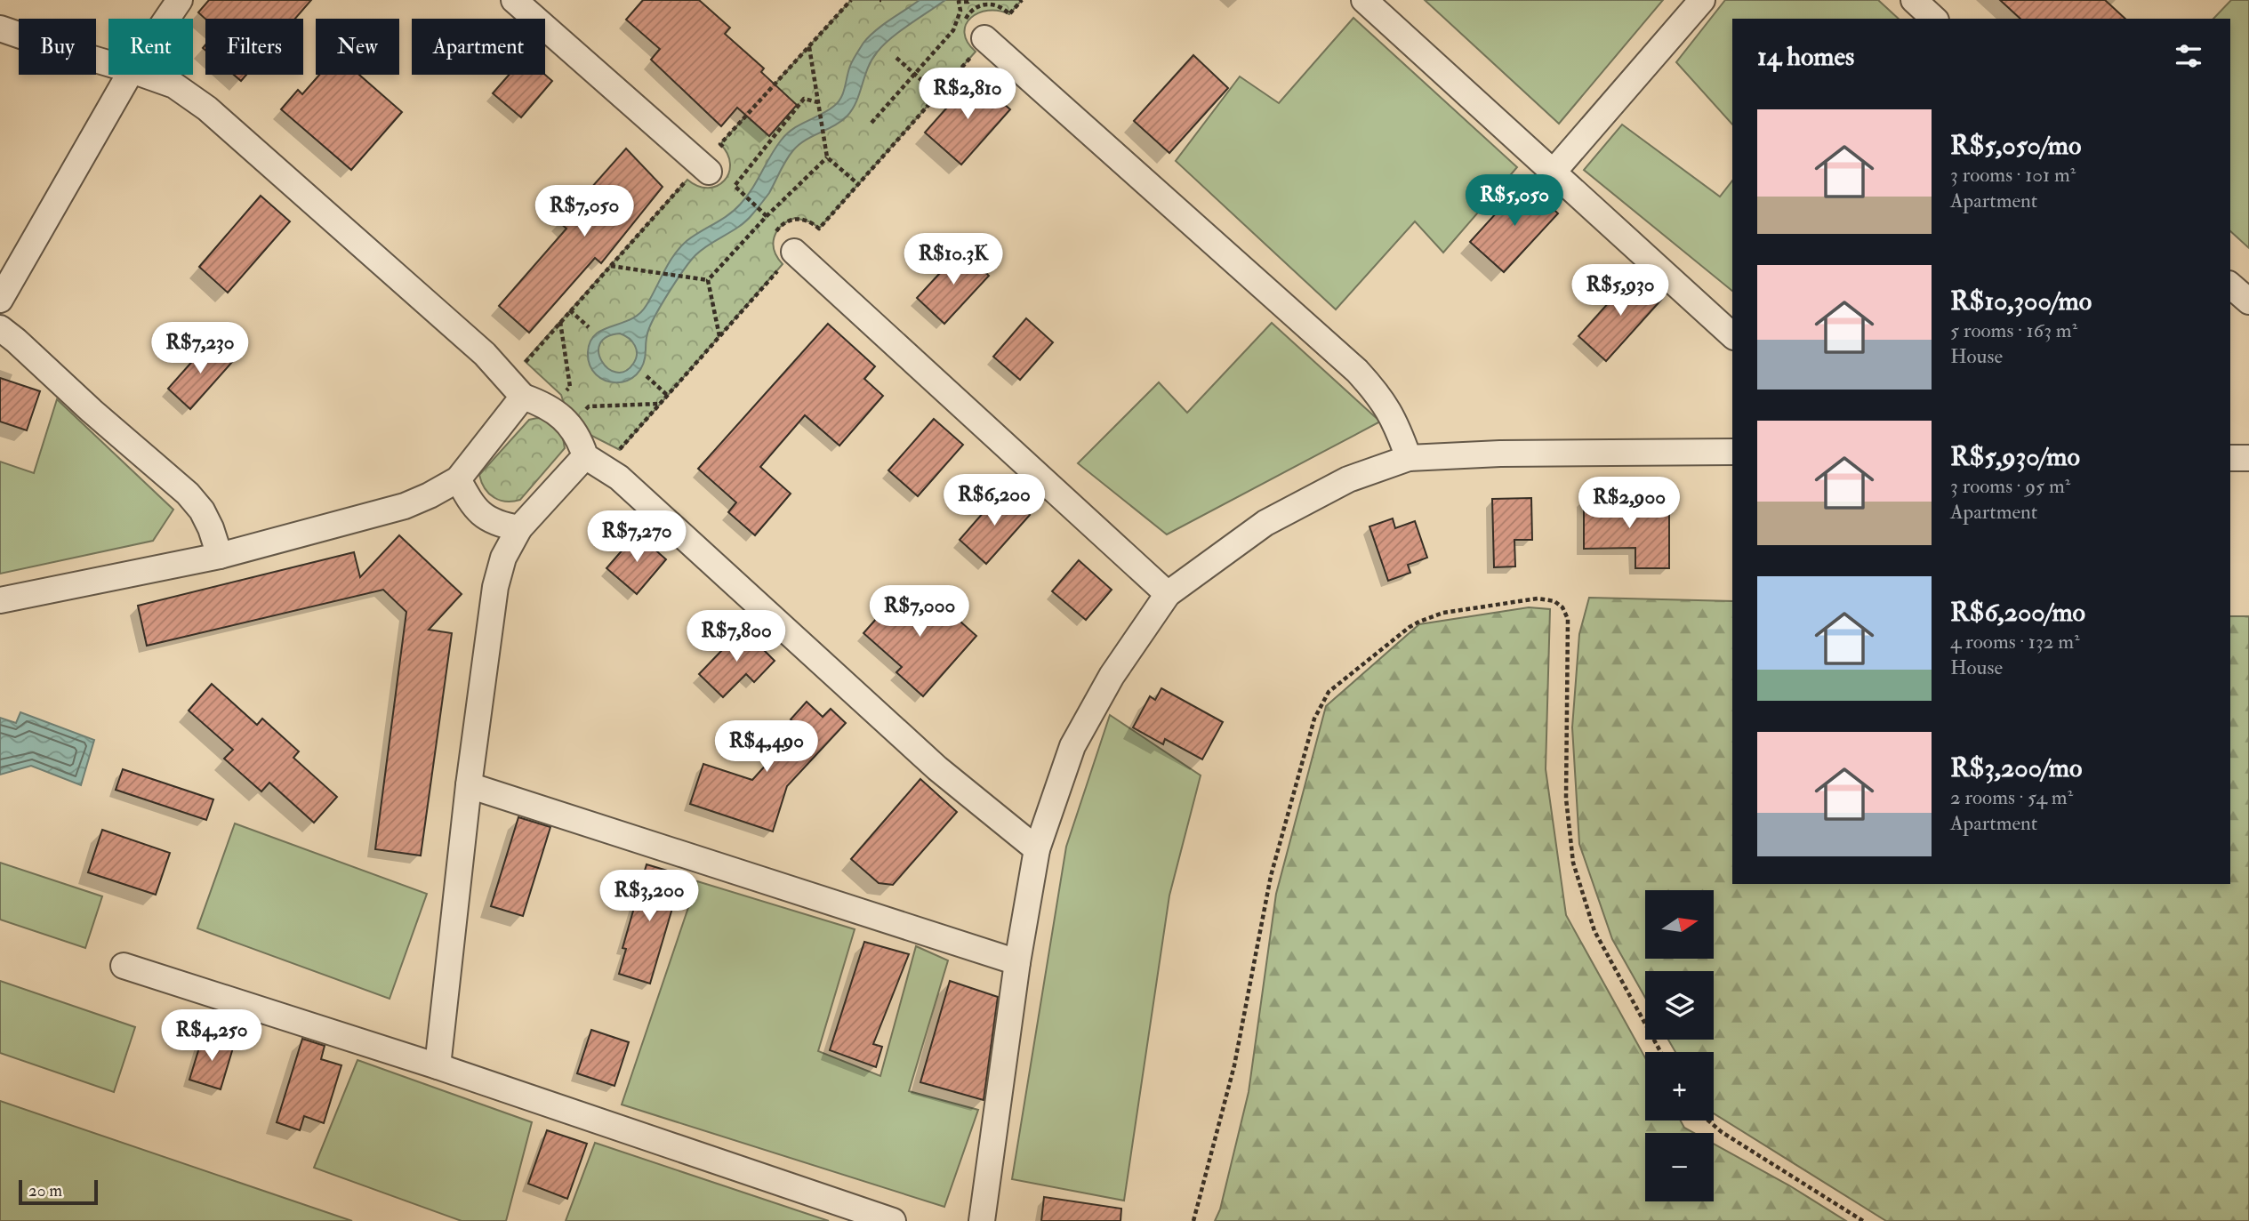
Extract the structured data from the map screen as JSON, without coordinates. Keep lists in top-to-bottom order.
{
  "scale_bar": "20 m",
  "north": "right",
  "page": {
    "chip": [
      "Buy",
      "Rent",
      "Filters",
      "New",
      "Apartment"
    ],
    "heading": "14 homes",
    "price": [
      "R$2,810",
      "R$5,050",
      "R$7,050",
      "R$10.3K",
      "R$5,930",
      "R$7,230",
      "R$6,200",
      "R$2,900",
      "R$7,270",
      "R$7,000",
      "R$7,800",
      "R$4,490",
      "R$3,200",
      "R$4,250"
    ],
    "list": [
      {
        "name": "R$5,050/mo",
        "note": "3 rooms · 101 m² · Apartment"
      },
      {
        "name": "R$10,300/mo",
        "note": "5 rooms · 163 m² · House"
      },
      {
        "name": "R$5,930/mo",
        "note": "3 rooms · 95 m² · Apartment"
      },
      {
        "name": "R$6,200/mo",
        "note": "4 rooms · 132 m² · House"
      },
      {
        "name": "R$3,200/mo",
        "note": "2 rooms · 54 m² · Apartment"
      }
    ],
    "map_buttons": ["+", "−"],
    "scale": "20 m"
  }
}
